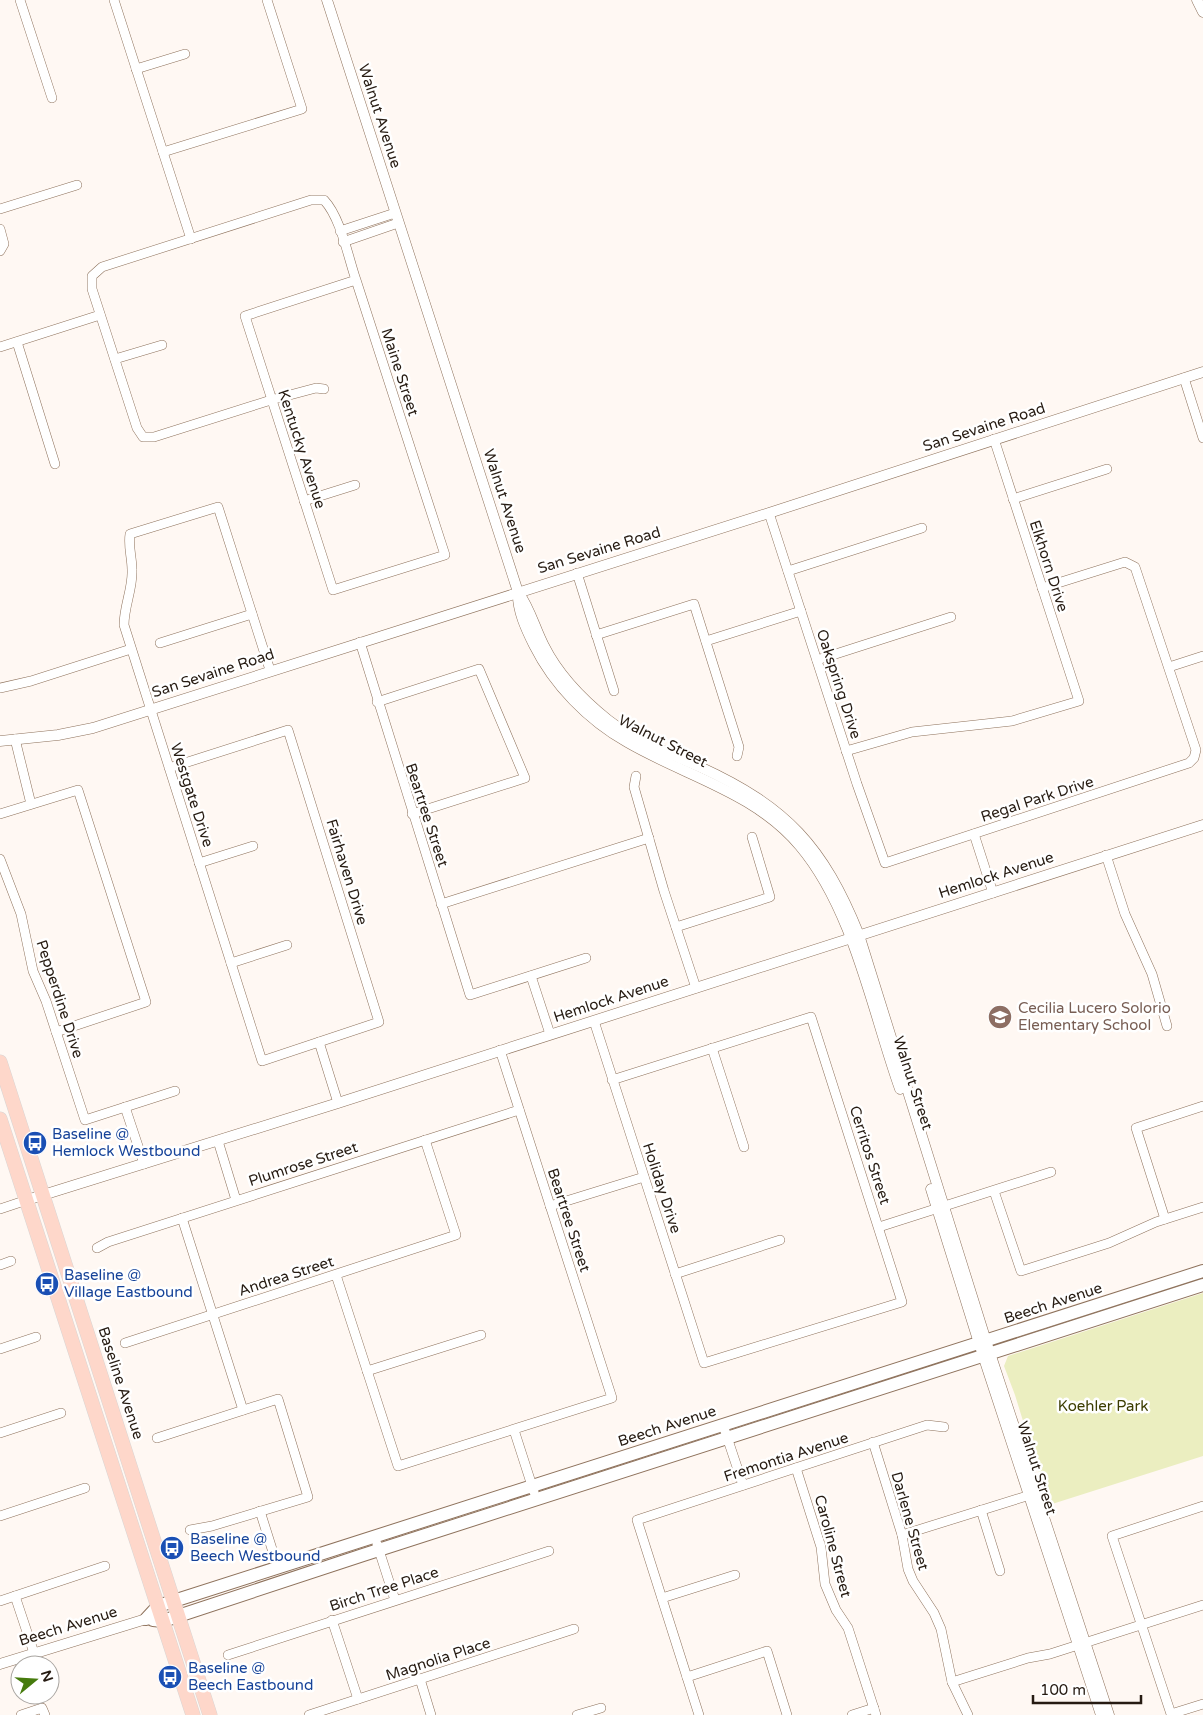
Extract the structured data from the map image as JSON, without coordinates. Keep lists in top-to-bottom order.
{
  "streets": {
    "main road": ["Beech Avenue", "Baseline Avenue"],
    "street": [
      "Walnut Avenue",
      "Maine Street",
      "San Sevaine Road",
      "Kentucky Avenue",
      "Elkhorn Drive",
      "Oakspring Drive",
      "Walnut Street",
      "Westgate Drive",
      "Regal Park Drive",
      "Beartree Street",
      "Fairhaven Drive",
      "Hemlock Avenue",
      "Pepperdine Drive",
      "Cerritos Street",
      "Plumrose Street",
      "Holiday Drive",
      "Andrea Street",
      "Fremontia Avenue",
      "Darlene Street",
      "Caroline Street",
      "Birch Tree Place",
      "Magnolia Place"
    ]
  },
  "crossings": [
    ["Walnut Avenue", "San Sevaine Road"],
    ["Walnut Avenue", "Walnut Street"],
    ["Walnut Avenue", "Hemlock Avenue"],
    ["Maine Street", "Kentucky Avenue"],
    ["San Sevaine Road", "Elkhorn Drive"],
    ["San Sevaine Road", "Oakspring Drive"],
    ["San Sevaine Road", "Westgate Drive"],
    ["San Sevaine Road", "Beartree Street"],
    ["Elkhorn Drive", "Oakspring Drive"],
    ["Oakspring Drive", "Regal Park Drive"],
    ["Walnut Street", "Hemlock Avenue"],
    ["Walnut Street", "Beech Avenue"],
    ["Westgate Drive", "Fairhaven Drive"],
    ["Beartree Street", "Hemlock Avenue"],
    ["Beartree Street", "Plumrose Street"],
    ["Hemlock Avenue", "Holiday Drive"],
    ["Hemlock Avenue", "Baseline Avenue"],
    ["Cerritos Street", "Holiday Drive"],
    ["Plumrose Street", "Andrea Street"],
    ["Beech Avenue", "Baseline Avenue"],
    ["Fremontia Avenue", "Darlene Street"],
    ["Fremontia Avenue", "Caroline Street"]
  ],
  "parks": ["Koehler Park"],
  "places": {
    "school or university": ["Cecilia Lucero Solorio Elementary School"],
    "bus stop": [
      "Baseline @ Hemlock Westbound",
      "Baseline @ Village Eastbound",
      "Baseline @ Beech Westbound",
      "Baseline @ Beech Eastbound"
    ]
  },
  "scale_bar": "100 m",
  "north": "right"
}
